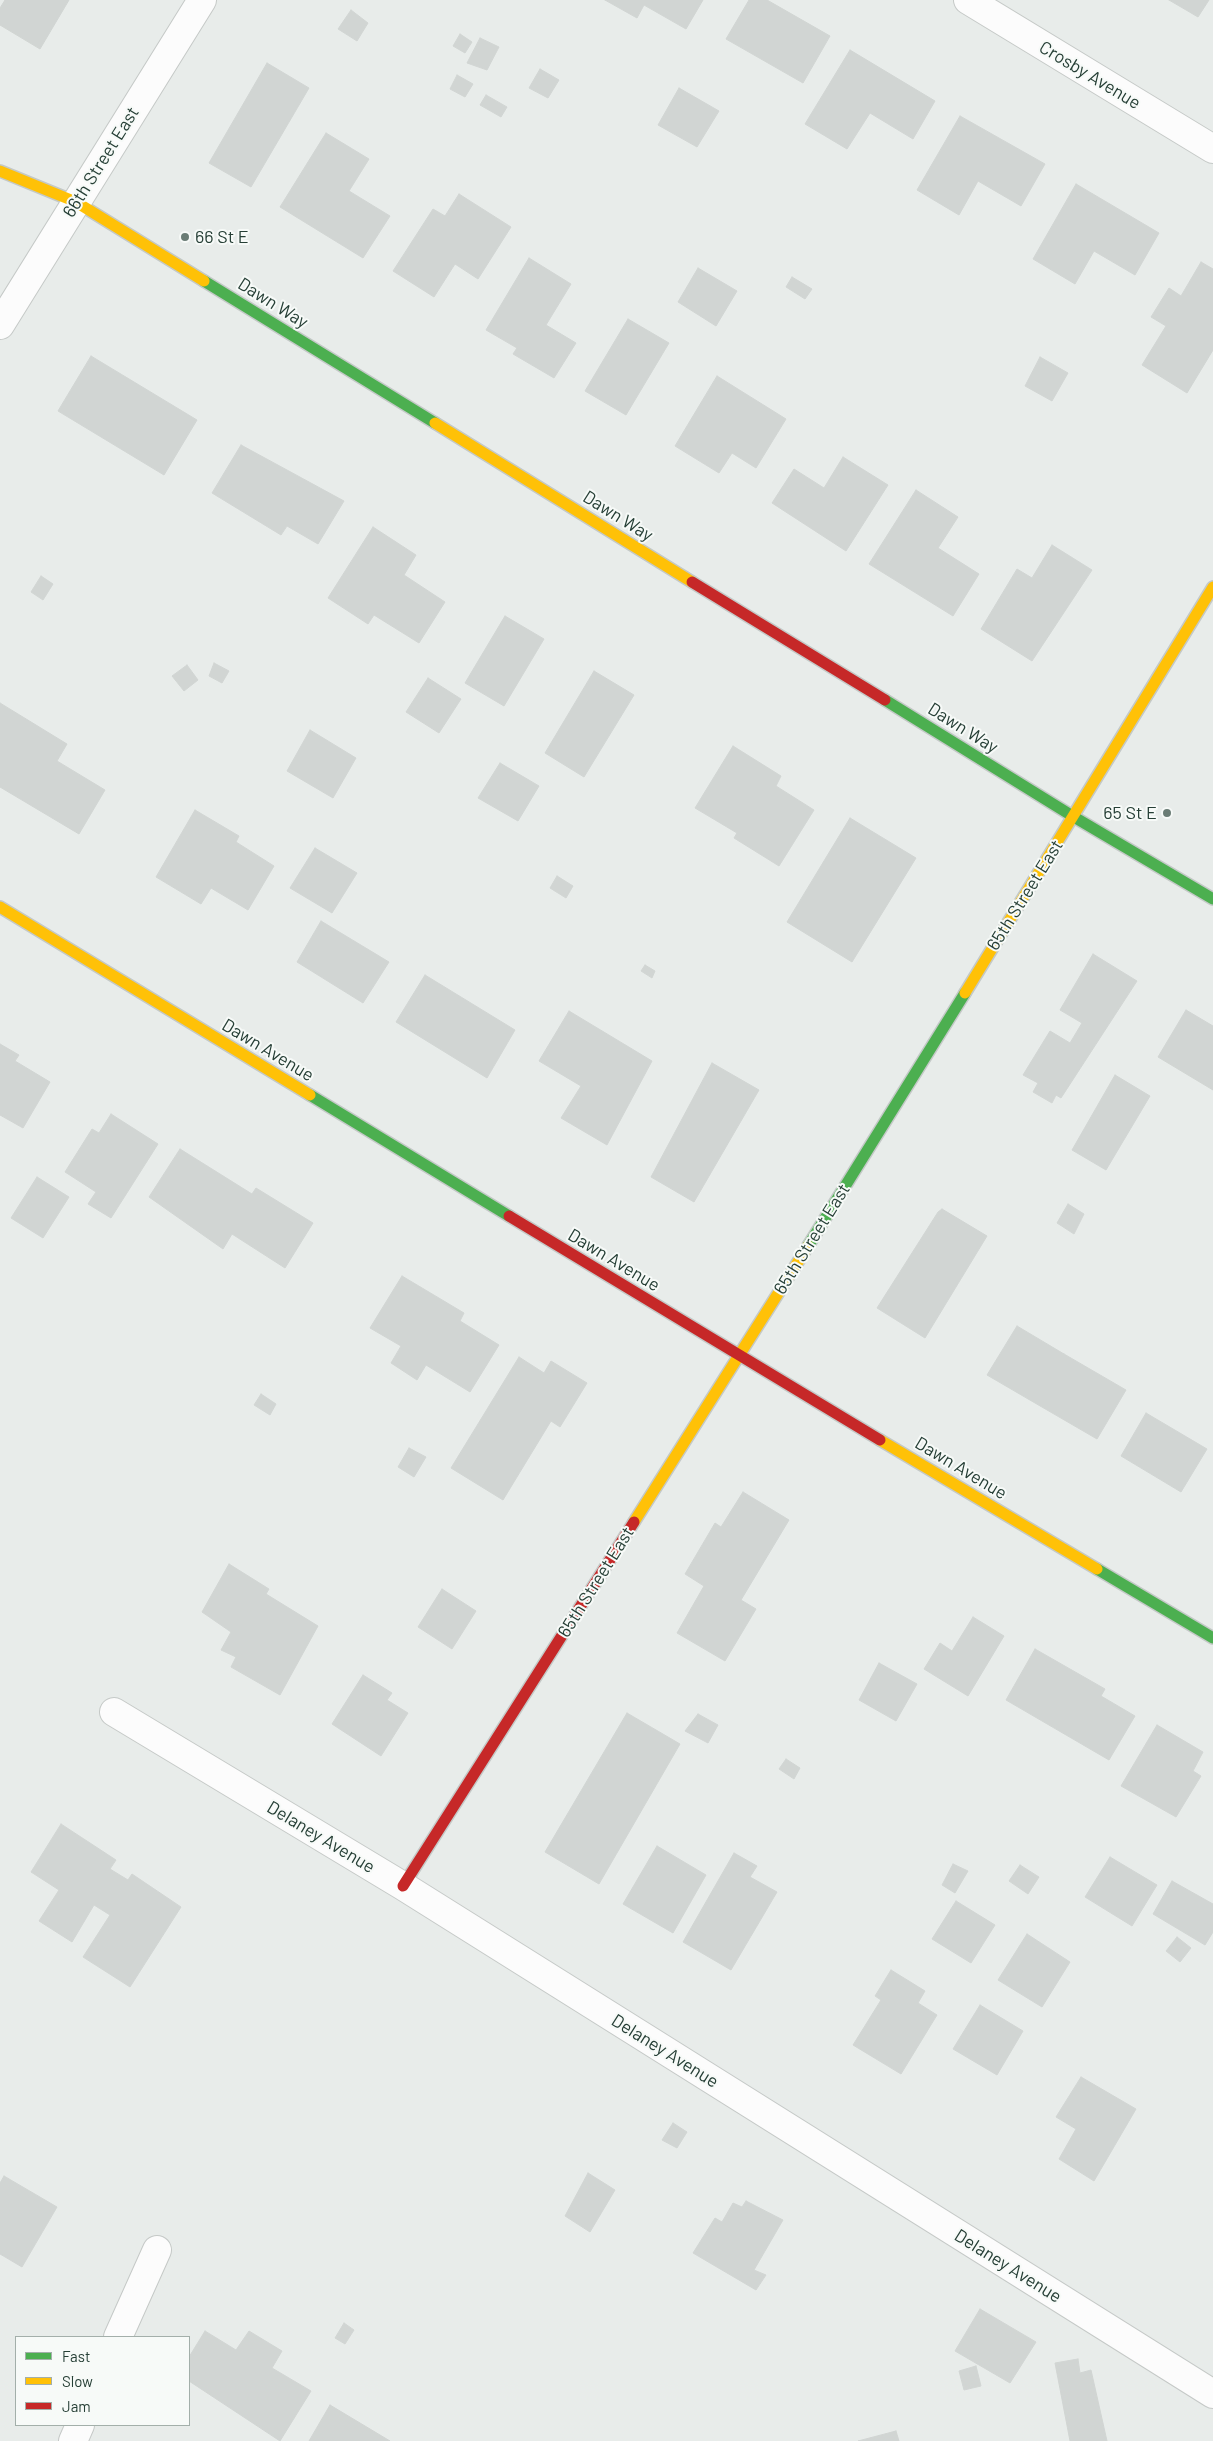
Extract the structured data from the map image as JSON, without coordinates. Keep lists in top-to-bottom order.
{
  "streets": {
    "street": [
      "Crosby Avenue",
      "66th Street East",
      "Dawn Way",
      "65th Street East",
      "Dawn Avenue",
      "Delaney Avenue"
    ]
  },
  "crossings": [
    ["66th Street East", "Dawn Way"],
    ["Dawn Way", "65th Street East"],
    ["65th Street East", "Dawn Avenue"],
    ["65th Street East", "Delaney Avenue"]
  ],
  "places": ["66 St E", "65 St E"],
  "legend": ["Fast", "Slow", "Jam"]
}
